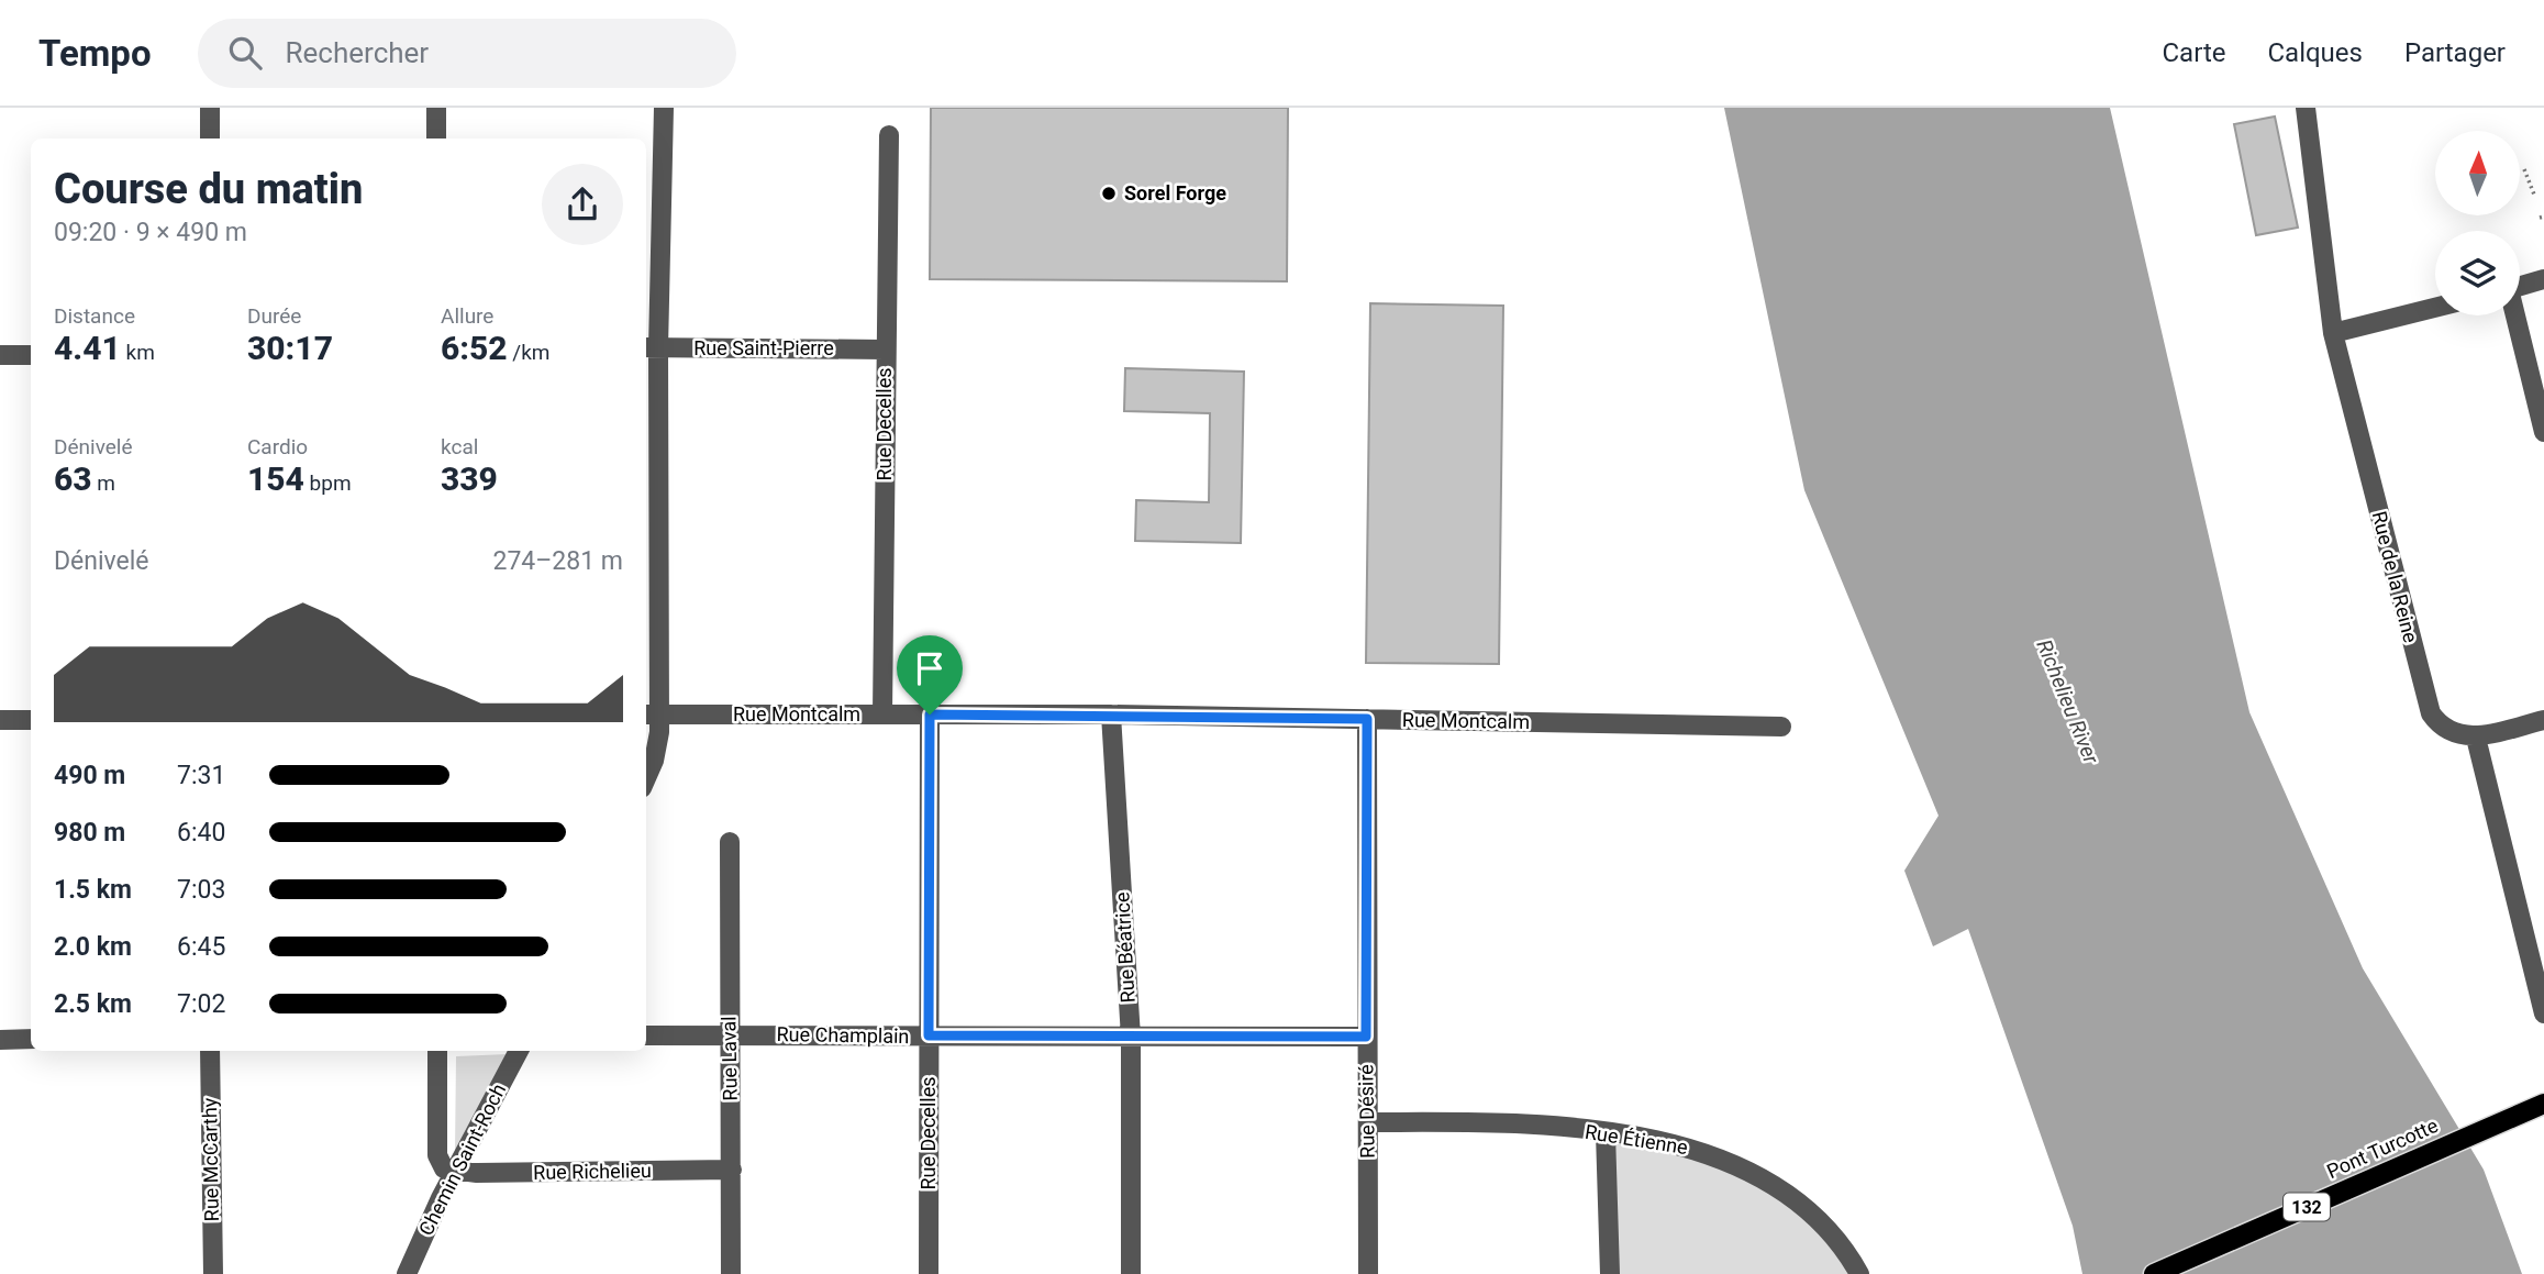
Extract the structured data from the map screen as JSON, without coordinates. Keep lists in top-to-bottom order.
{
  "streets": {
    "main road": ["Pont Turcotte", "132"],
    "street": [
      "Rue Saint-Pierre",
      "Rue Decelles",
      "Rue de la Reine",
      "Rue Montcalm",
      "Rue Béatrice",
      "Rue Champlain",
      "Rue Laval",
      "Rue Désiré",
      "Rue Étienne",
      "Rue McCarthy",
      "Chemin Saint-Roch",
      "Rue Richelieu"
    ]
  },
  "crossings": [
    ["Rue Saint-Pierre", "Rue Decelles"],
    ["Rue Decelles", "Rue Montcalm"],
    ["Rue Decelles", "Rue Champlain"],
    ["Rue Montcalm", "Rue Béatrice"],
    ["Rue Montcalm", "Rue Désiré"],
    ["Rue Béatrice", "Rue Champlain"],
    ["Rue Champlain", "Rue Laval"],
    ["Rue Champlain", "Rue Désiré"],
    ["Rue Laval", "Rue Richelieu"],
    ["Rue Désiré", "Rue Étienne"],
    ["Chemin Saint-Roch", "Rue Richelieu"]
  ],
  "water": ["Richelieu River"],
  "places": ["Sorel Forge"],
  "north": "top",
  "page": {
    "header": "Tempo",
    "search": "Rechercher",
    "nav": ["Carte", "Calques", "Partager"],
    "heading": ["Course du matin", "09:20 · 9 × 490 m"],
    "stats": [
      ["Distance", "4.41 km"],
      ["Durée", "30:17"],
      ["Allure", "6:52 /km"],
      ["Dénivelé", "63 m"],
      ["Cardio", "154 bpm"],
      ["kcal", "339"]
    ],
    "chart": ["Dénivelé", "274–281 m"],
    "list": [
      {
        "name": "490 m",
        "note": "7:31"
      },
      {
        "name": "980 m",
        "note": "6:40"
      },
      {
        "name": "1.5 km",
        "note": "7:03"
      },
      {
        "name": "2.0 km",
        "note": "6:45"
      },
      {
        "name": "2.5 km",
        "note": "7:02"
      }
    ]
  }
}
